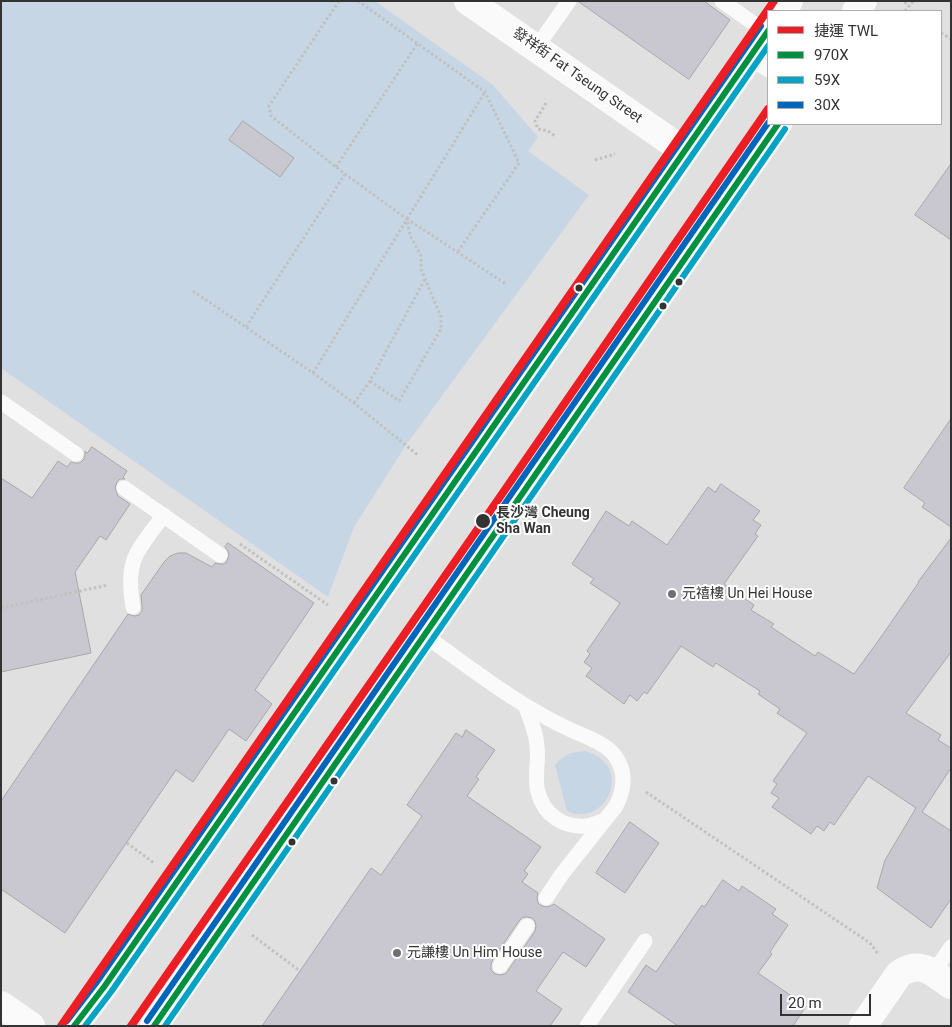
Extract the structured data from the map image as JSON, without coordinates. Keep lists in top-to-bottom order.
{
  "streets": {
    "main road": ["發祥街 Fat Tseung Street"]
  },
  "places": ["長沙灣 Cheung Sha Wan", "元禧樓 Un Hei House", "元謙樓 Un Him House"],
  "lines": [
    "metro line TWL",
    "transit line 30X",
    "transit line 970X",
    "transit line 59X"
  ],
  "legend": [
    "捷運 TWL",
    "970X",
    "59X",
    "30X"
  ],
  "scale_bar": "20 m"
}
